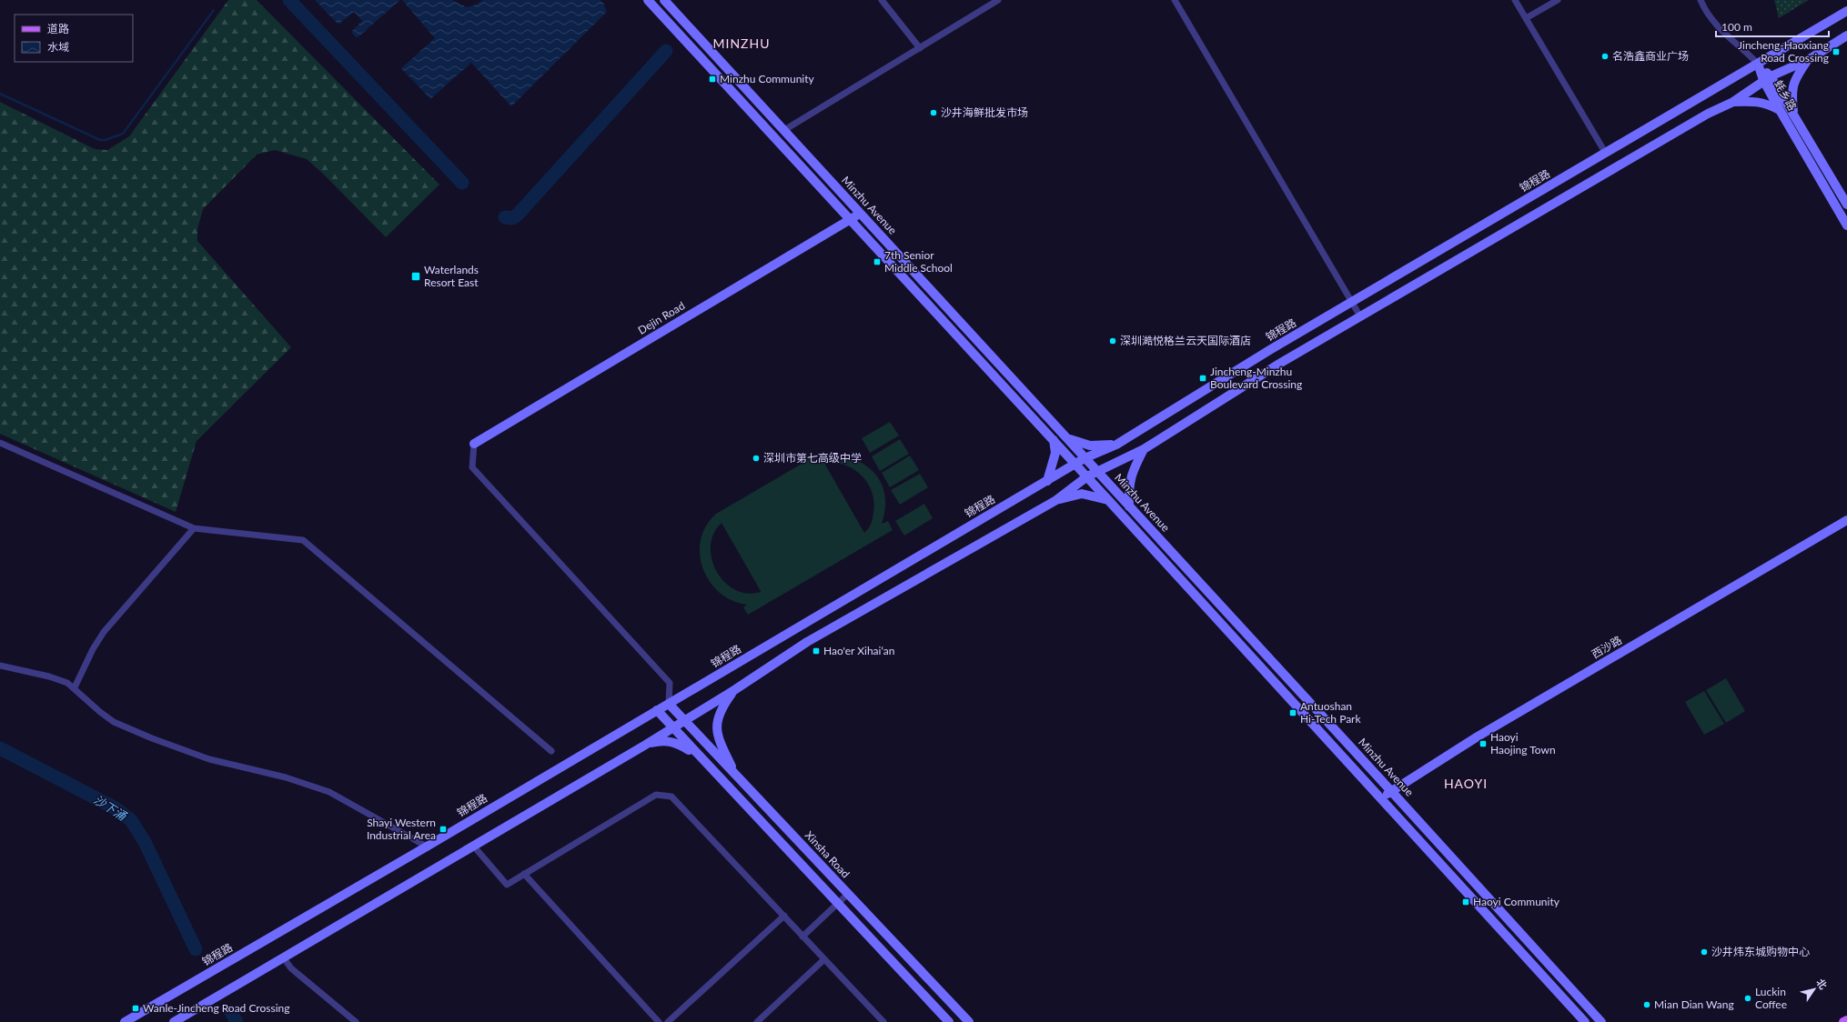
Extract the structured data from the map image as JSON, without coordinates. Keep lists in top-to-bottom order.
{
  "streets": {
    "main road": [
      "蚝乡路",
      "锦程路",
      "Minzhu Avenue",
      "Dejin Road",
      "西沙路",
      "Xinsha Road"
    ]
  },
  "crossings": [
    ["蚝乡路", "锦程路"],
    ["锦程路", "Minzhu Avenue"],
    ["锦程路", "Xinsha Road"],
    ["Minzhu Avenue", "Dejin Road"],
    ["Minzhu Avenue", "西沙路"]
  ],
  "districts": ["MINZHU", "HAOYI"],
  "water": ["沙下涌"],
  "places": {
    "transit": [
      "Jincheng-Haoxiang Road Crossing",
      "Minzhu Community",
      "7th Senior Middle School",
      "Waterlands Resort East",
      "Jincheng-Minzhu Boulevard Crossing",
      "Hao'er Xihai‘an",
      "Antuoshan Hi-Tech Park",
      "Haoyi Haojing Town",
      "Shayi Western Industrial Area",
      "Haoyi Community",
      "Wanle-Jincheng Road Crossing"
    ],
    "other": [
      "名浩鑫商业广场",
      "沙井海鲜批发市场",
      "深圳澔悦格兰云天国际酒店",
      "深圳市第七高级中学",
      "沙井炜东城购物中心",
      "Luckin Coffee",
      "Mian Dian Wang"
    ]
  },
  "legend": ["道路", "水域"],
  "scale_bar": "100 m",
  "north": "top right"
}
